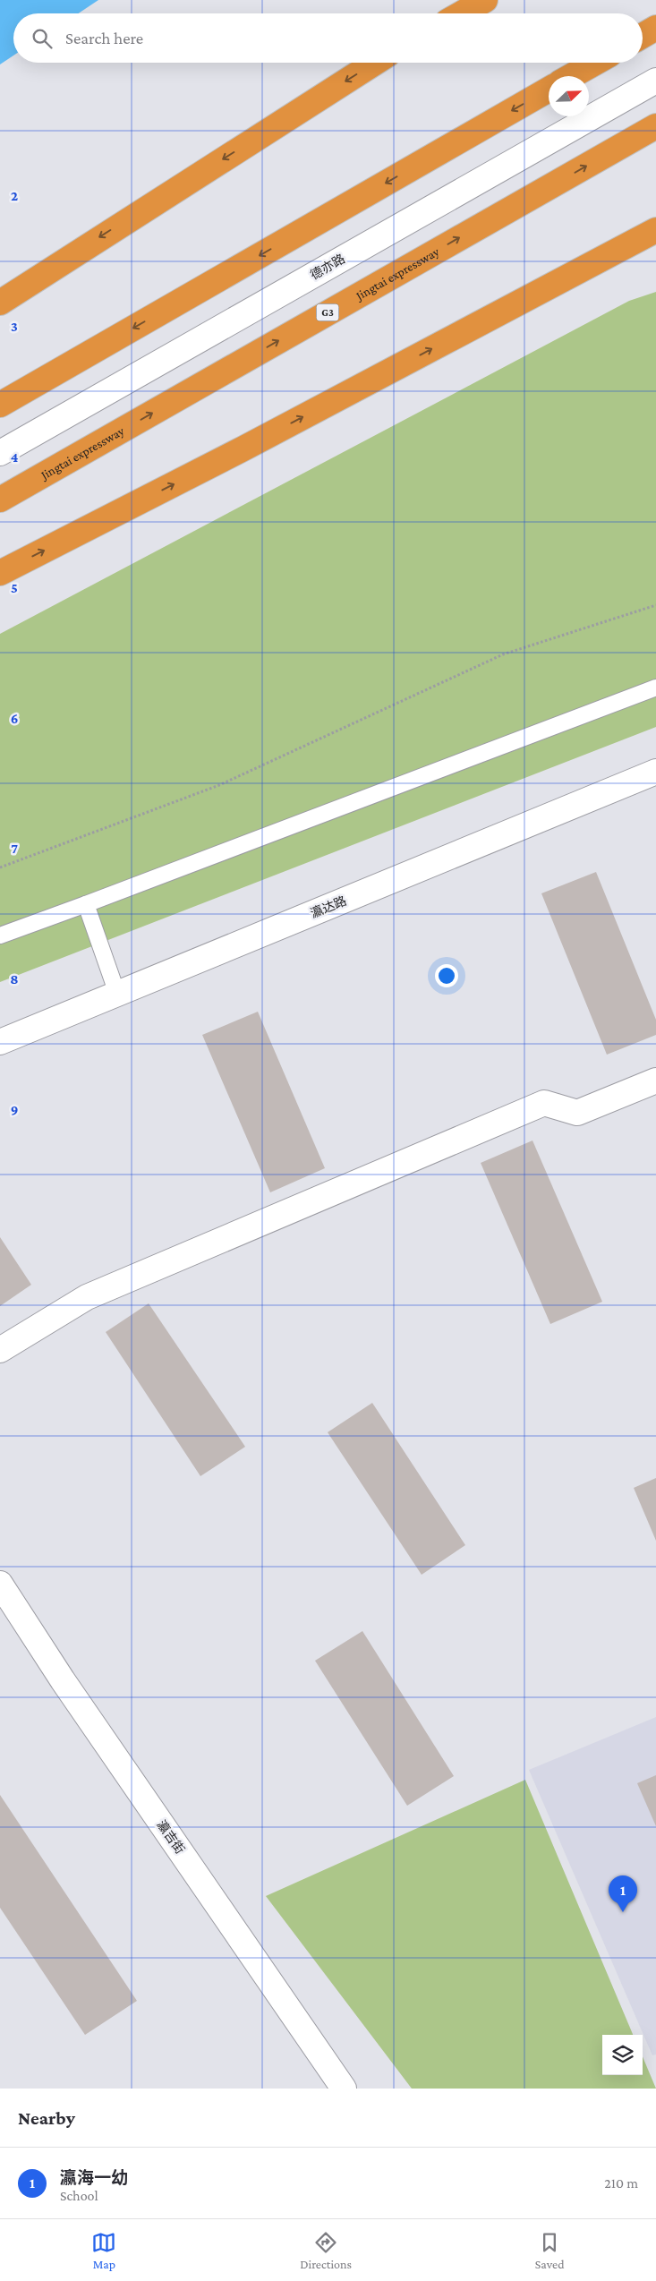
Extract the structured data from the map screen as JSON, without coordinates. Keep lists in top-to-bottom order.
{
  "streets": {
    "highway": ["Jingtai expressway", "G3"],
    "street": ["德亦路", "瀛达路", "瀛吉街"]
  },
  "north": "top right",
  "page": {
    "search": "Search here",
    "pins": "1",
    "heading": "Nearby",
    "list": [
      {
        "mark": "1",
        "name": "瀛海一幼",
        "note": "School",
        "value": "210 m"
      }
    ],
    "nav": ["Map", "Directions", "Saved"]
  },
  "grid": {
    "rows": [
      "2",
      "3",
      "4",
      "5",
      "6",
      "7",
      "8",
      "9"
    ]
  }
}
